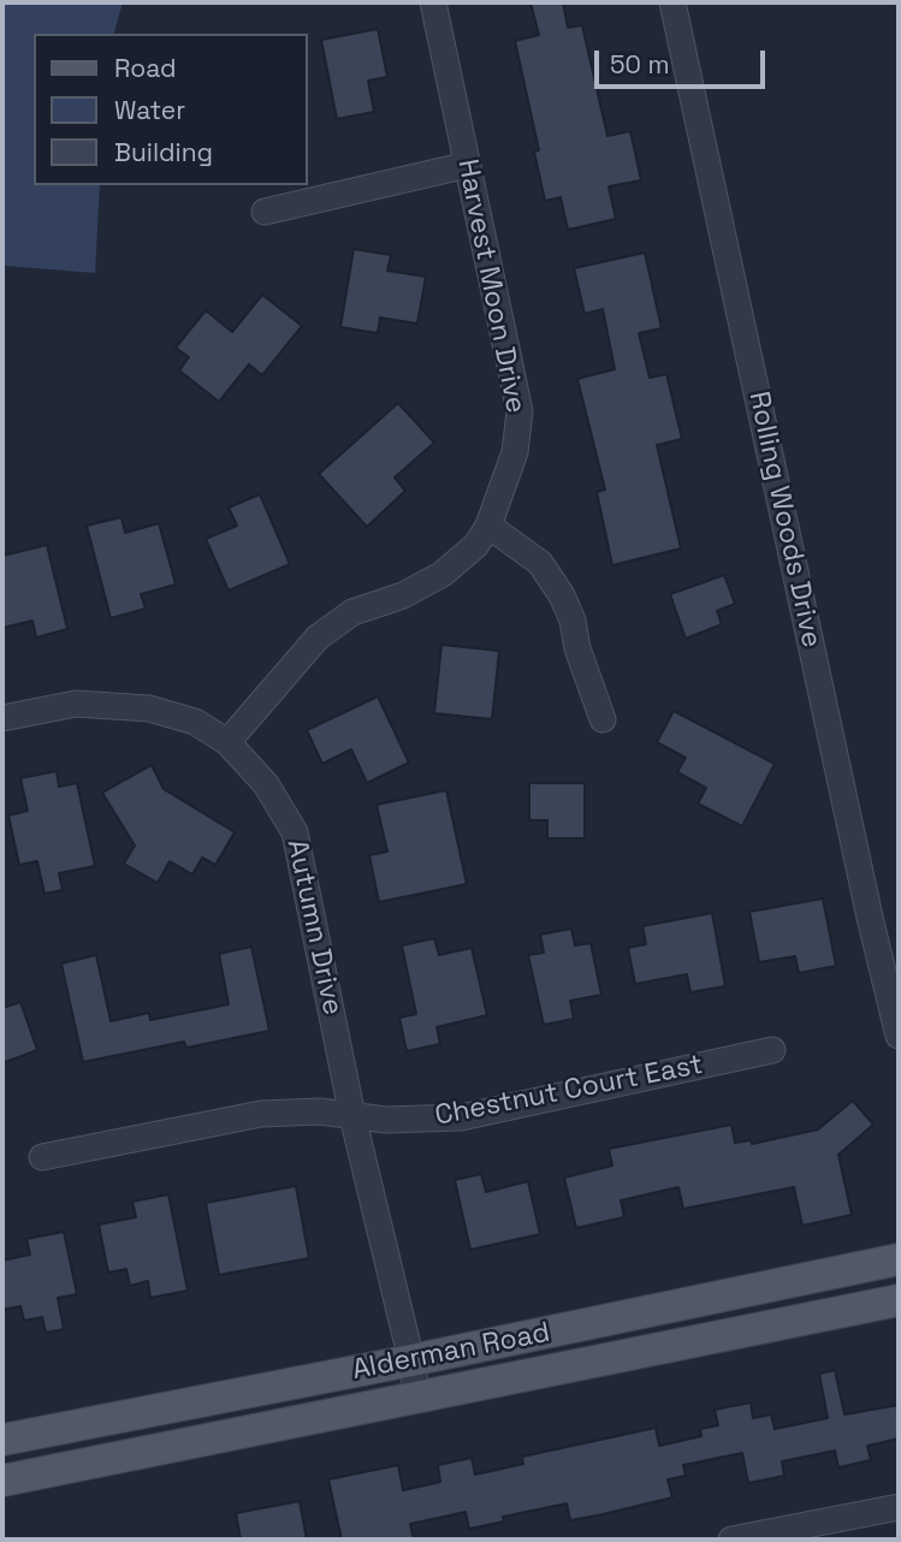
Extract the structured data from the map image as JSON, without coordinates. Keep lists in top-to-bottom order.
{
  "streets": {
    "main road": ["Alderman Road"],
    "street": [
      "Harvest Moon Drive",
      "Rolling Woods Drive",
      "Autumn Drive",
      "Chestnut Court East"
    ]
  },
  "crossings": [
    ["Harvest Moon Drive", "Autumn Drive"],
    ["Autumn Drive", "Chestnut Court East"]
  ],
  "legend": ["Road", "Water", "Building"],
  "scale_bar": "50 m"
}
